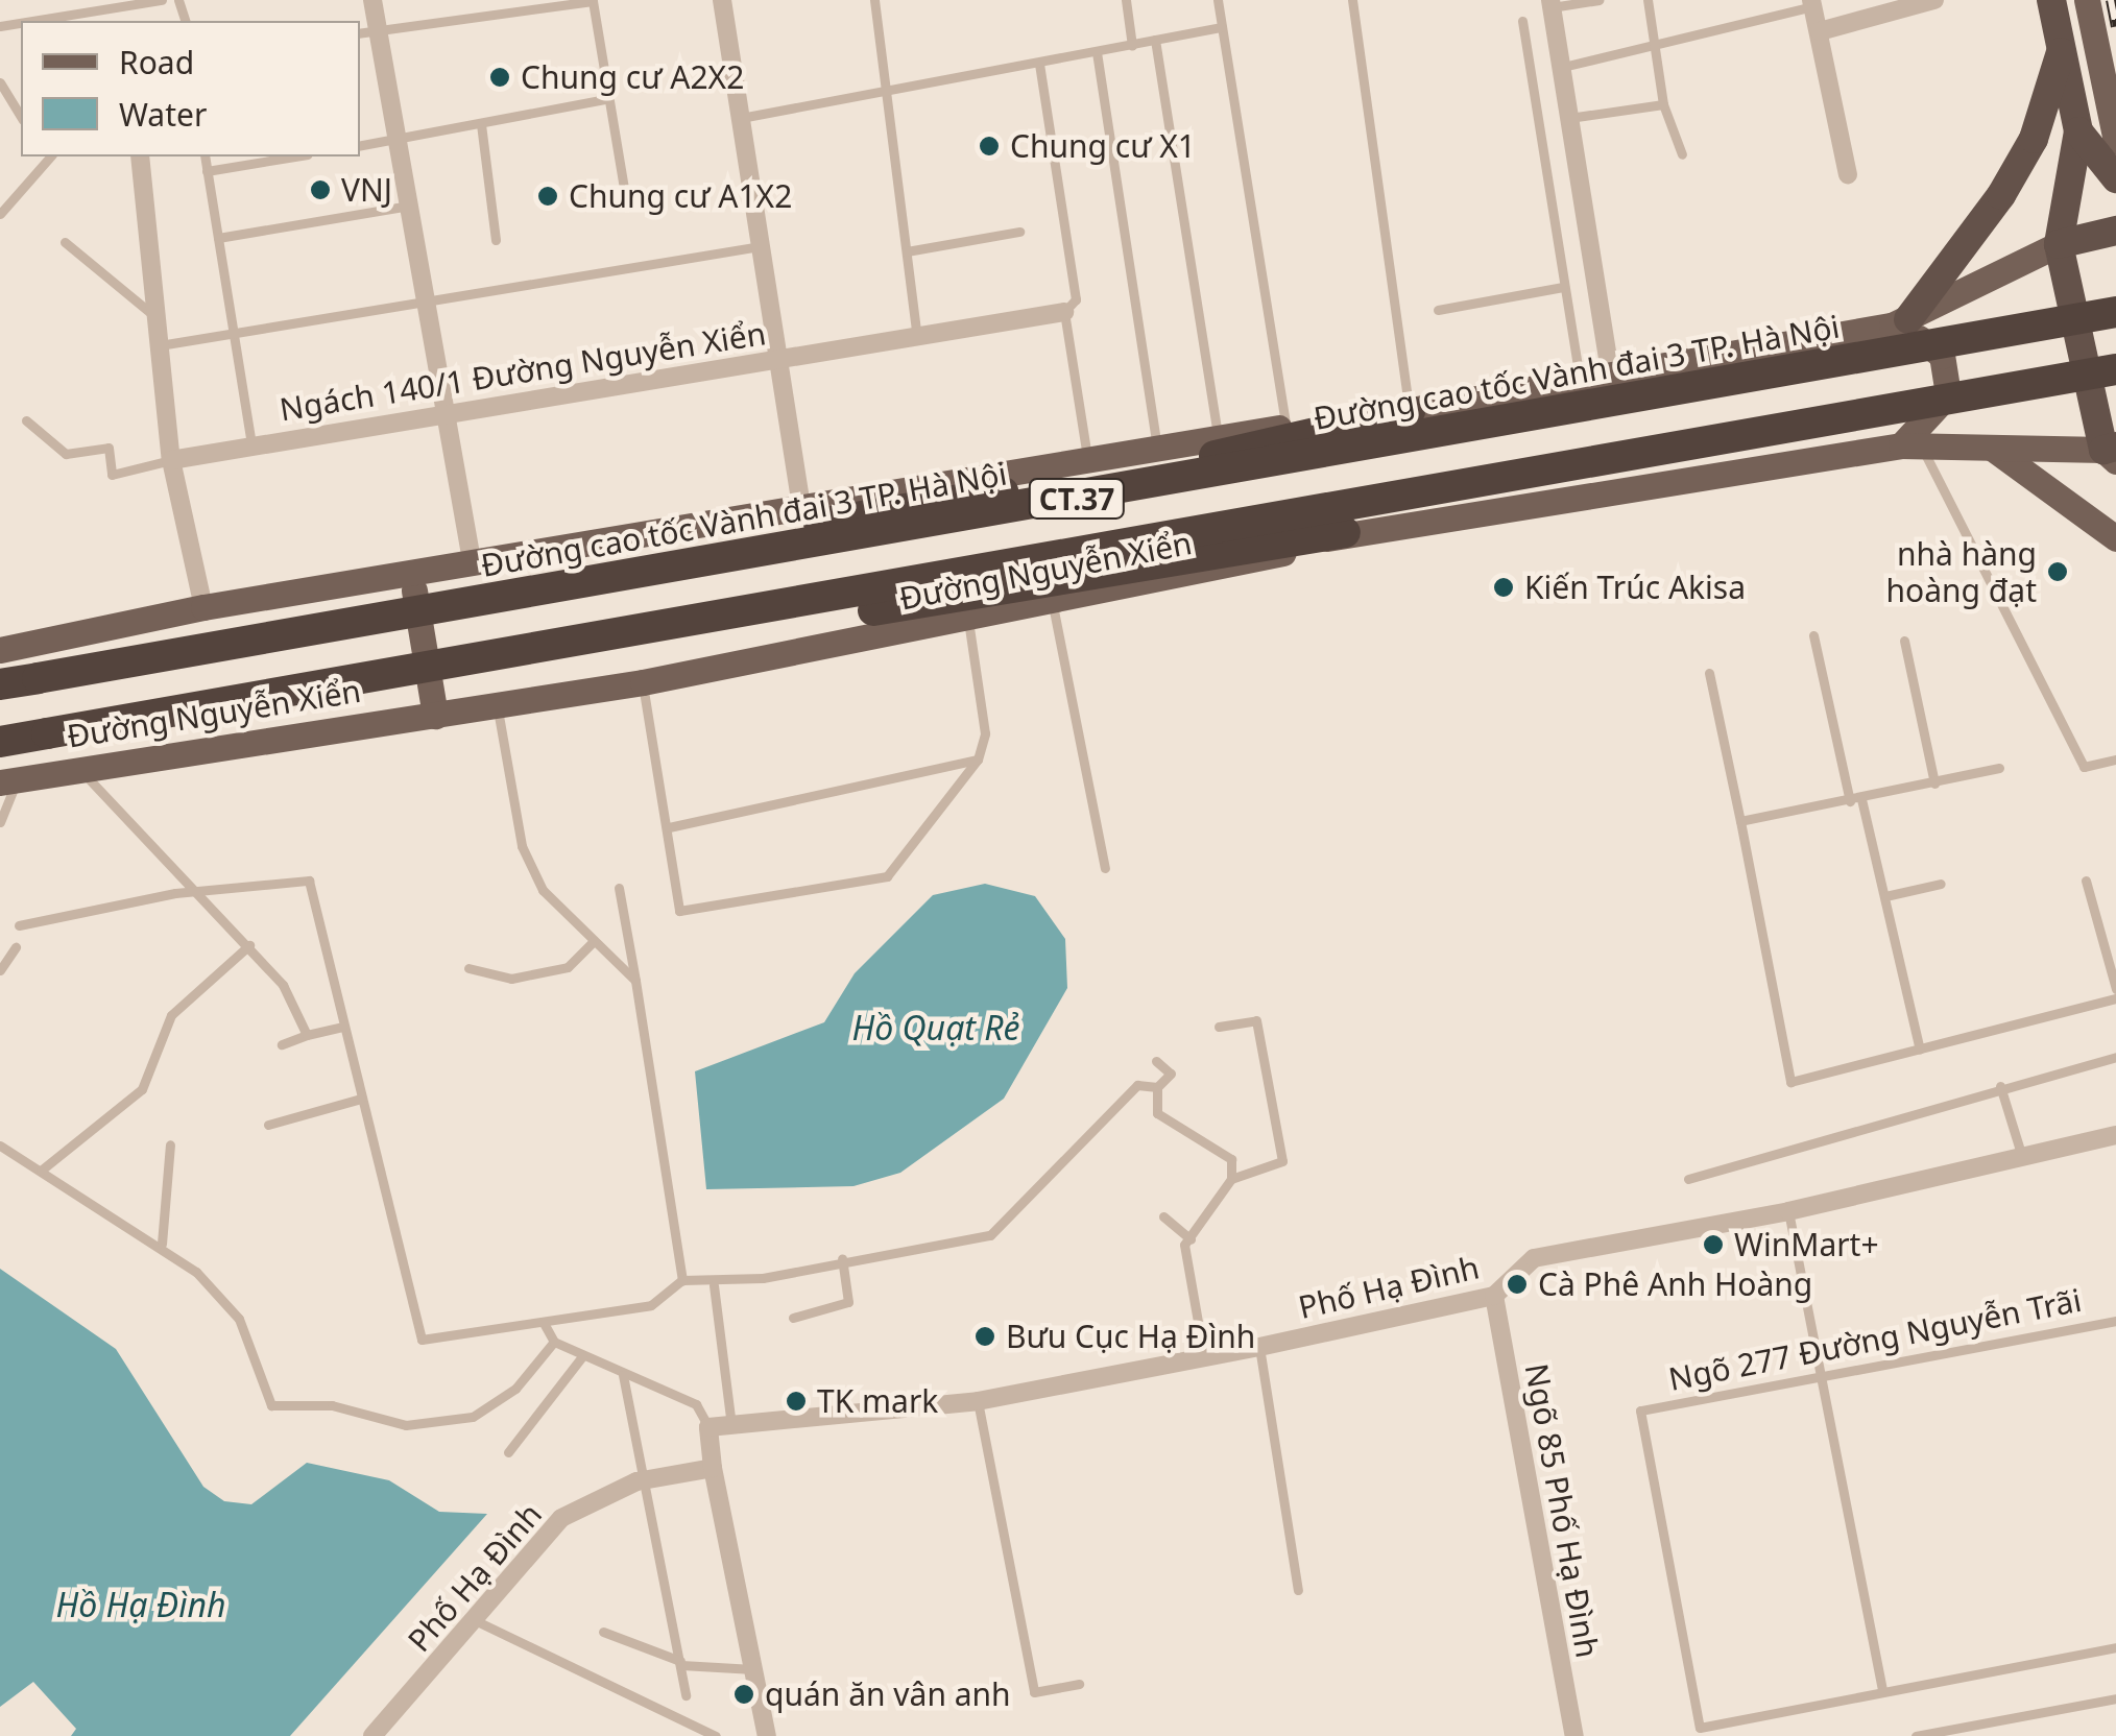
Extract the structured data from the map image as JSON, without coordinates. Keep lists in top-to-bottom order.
{
  "streets": {
    "highway": ["Đường cao tốc Vành đai 3 TP. Hà Nội", "CT.37"],
    "main road": ["Đường Nguyễn Xiển"],
    "street": ["Ngách 140/1 Đường Nguyễn Xiển", "Phố Hạ Đình", "Ngõ 85 Phố Hạ Đình"],
    "lane": ["Ngõ 277 Đường Nguyễn Trãi"]
  },
  "crossings": [
    ["Phố Hạ Đình", "Ngõ 85 Phố Hạ Đình"]
  ],
  "water": ["Hồ Quạt Rẻ", "Hồ Hạ Đình"],
  "places": [
    "Chung cư A2X2",
    "Chung cư X1",
    "VNJ",
    "Chung cư A1X2",
    "nhà hàng hoàng đạt",
    "Kiến Trúc Akisa",
    "WinMart+",
    "Cà Phê Anh Hoàng",
    "Bưu Cục Hạ Đình",
    "TK mark",
    "quán ăn vân anh"
  ],
  "legend": ["Road", "Water"]
}
